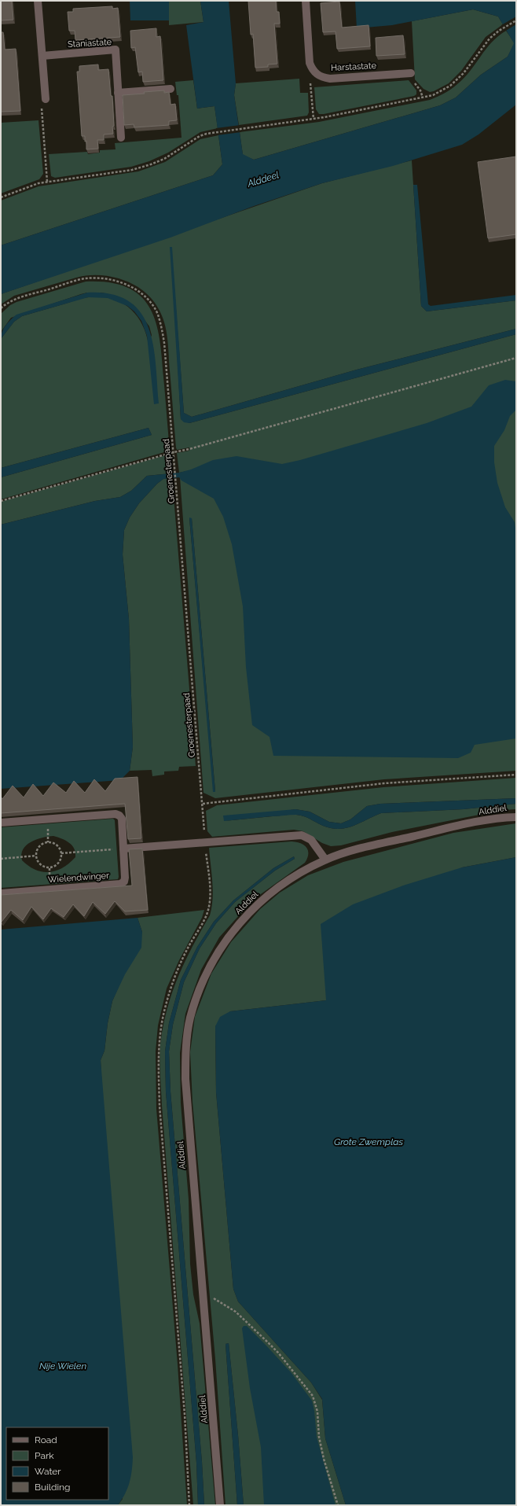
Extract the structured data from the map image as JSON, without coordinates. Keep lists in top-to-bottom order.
{
  "streets": {
    "street": [
      "Staniastate",
      "Harstastate",
      "Alddiel",
      "Wielendwinger"
    ],
    "path": ["Groenesterpaad"]
  },
  "water": ["Alddeel", "Grote Zwemplas", "Nije Wielen"],
  "legend": [
    "Road",
    "Park",
    "Water",
    "Building"
  ]
}
